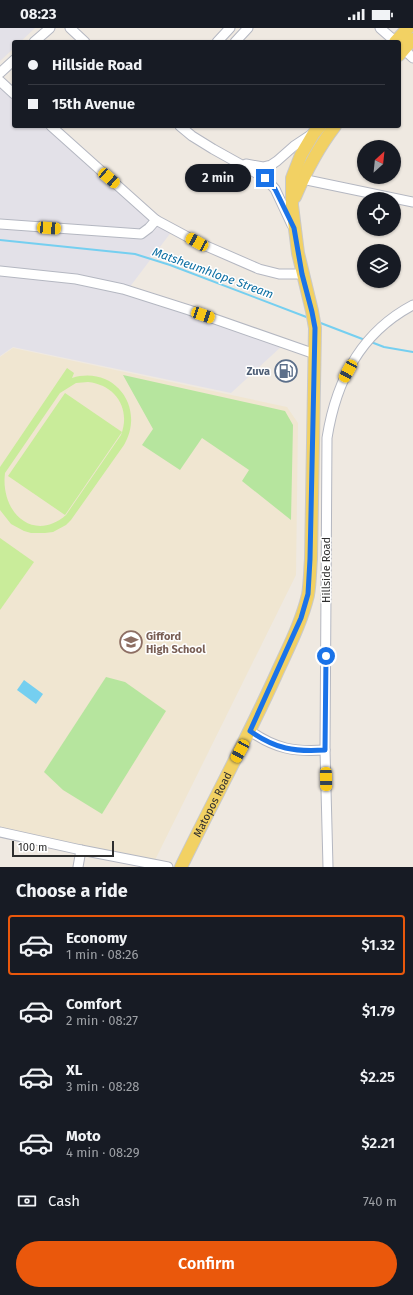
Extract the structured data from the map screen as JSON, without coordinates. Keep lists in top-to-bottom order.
{
  "streets": {
    "main road": ["Matopos Road"],
    "street": ["Hillside Road"]
  },
  "water": ["Matsheumhlope Stream"],
  "places": {
    "fuel station": ["Zuva"],
    "school or university": ["Gifford High School"]
  },
  "scale_bar": "100 m",
  "north": "top right",
  "page": {
    "status": "08:23",
    "banner": ["Hillside Road", "15th Avenue"],
    "bubble": "2 min",
    "scale": "100 m",
    "heading": "Choose a ride",
    "list": [
      {
        "name": "Economy",
        "note": "1 min · 08:26",
        "value": "$1.32"
      },
      {
        "name": "Comfort",
        "note": "2 min · 08:27",
        "value": "$1.79"
      },
      {
        "name": "XL",
        "note": "3 min · 08:28",
        "value": "$2.25"
      },
      {
        "name": "Moto",
        "note": "4 min · 08:29",
        "value": "$2.21"
      }
    ],
    "pay": ["Cash", "740 m"],
    "buttons": "Confirm"
  }
}
